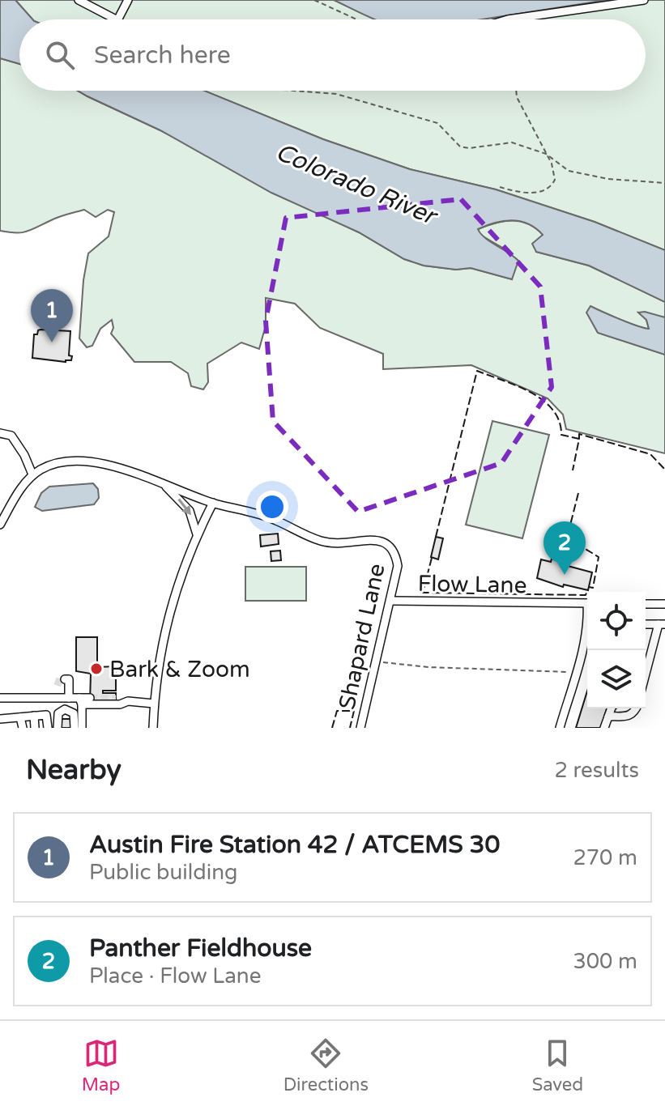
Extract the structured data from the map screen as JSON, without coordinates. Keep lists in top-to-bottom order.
{
  "streets": {
    "street": ["Flow Lane", "Shapard Lane"]
  },
  "crossings": [
    ["Flow Lane", "Shapard Lane"]
  ],
  "water": ["Colorado River"],
  "places": ["Bark & Zoom"],
  "page": {
    "search": "Search here",
    "pins": ["1", "2"],
    "heading": ["Nearby", "2 results"],
    "list": [
      {
        "mark": "1",
        "name": "Austin Fire Station 42 / ATCEMS 30",
        "note": "Public building",
        "value": "270 m"
      },
      {
        "mark": "2",
        "name": "Panther Fieldhouse",
        "note": "Place · Flow Lane",
        "value": "300 m"
      }
    ],
    "nav": ["Map", "Directions", "Saved"]
  }
}
